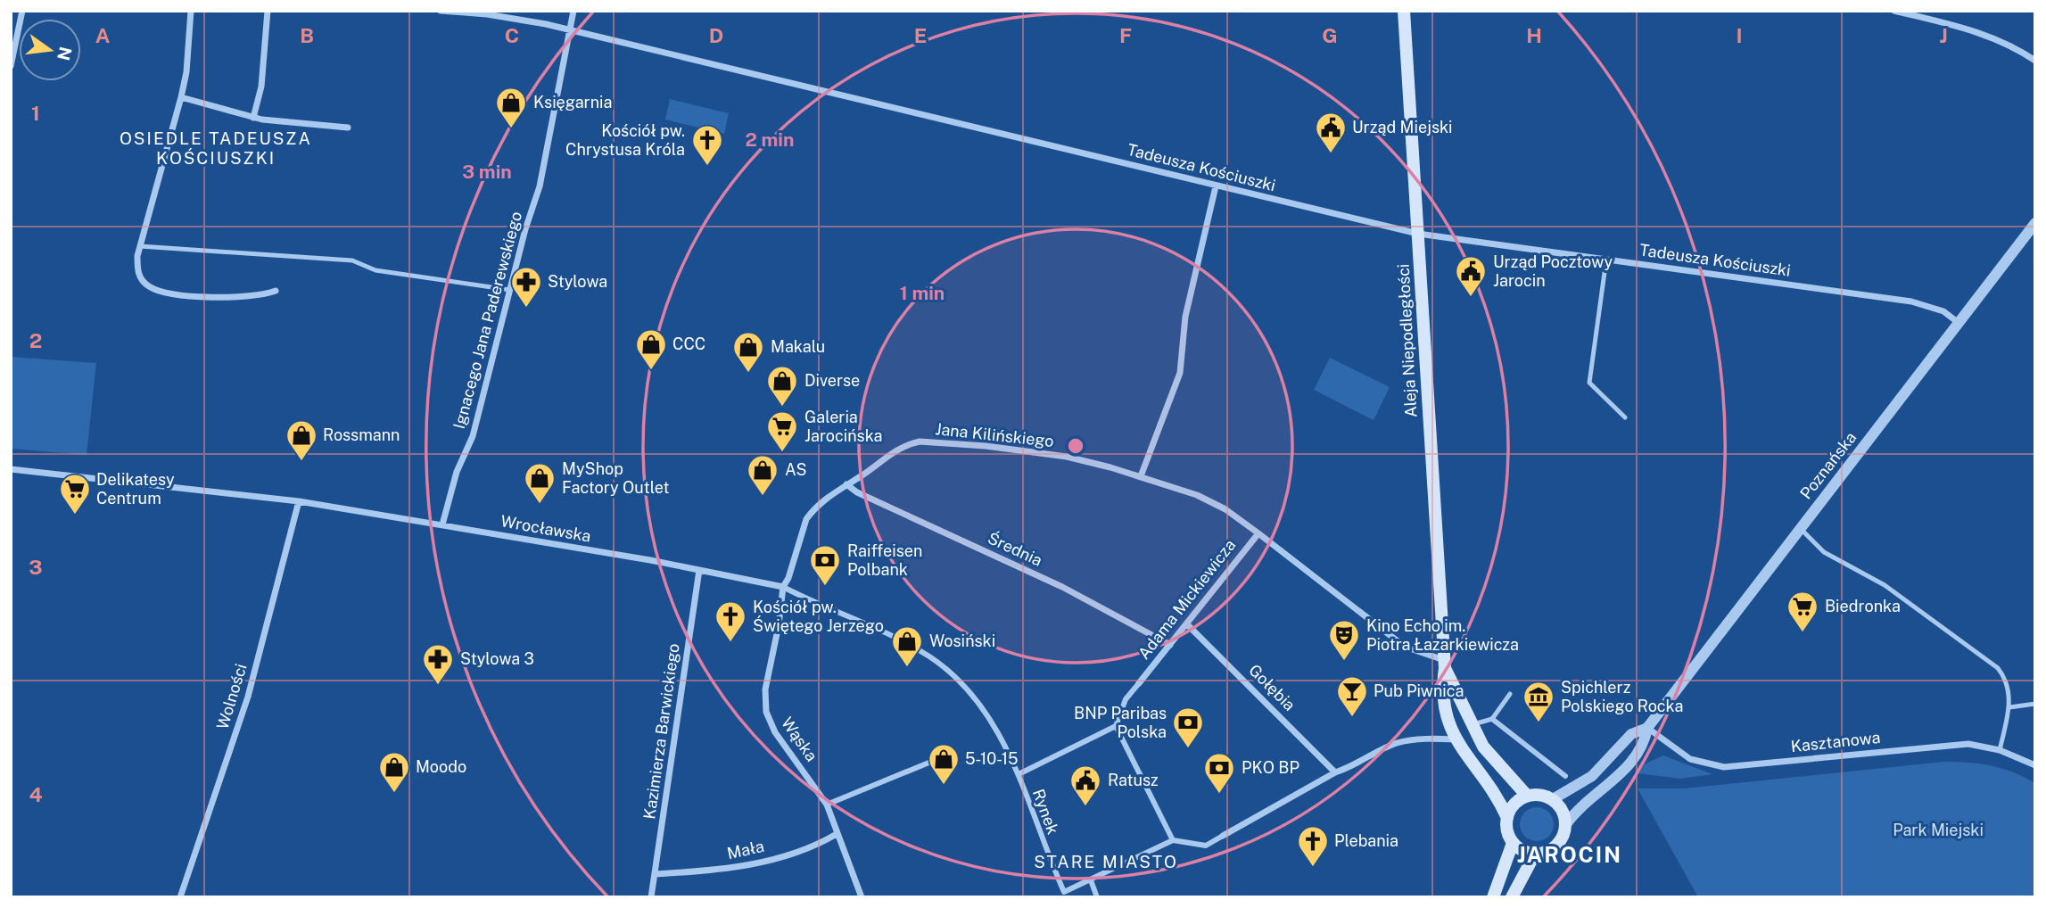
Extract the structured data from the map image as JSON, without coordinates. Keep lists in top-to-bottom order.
{
  "streets": {
    "main road": ["Aleja Niepodległości"],
    "street": [
      "Tadeusza Kościuszki",
      "Ignacego Jana Paderewskiego",
      "Jana Kilińskiego",
      "Poznańska",
      "Wrocławska",
      "Średnia",
      "Adama Mickiewicza",
      "Gołębia",
      "Wolności",
      "Kazimierza Barwickiego",
      "Wąska",
      "Kasztanowa",
      "Rynek",
      "Mała"
    ]
  },
  "crossings": [
    ["Tadeusza Kościuszki", "Ignacego Jana Paderewskiego"],
    ["Tadeusza Kościuszki", "Aleja Niepodległości"],
    ["Tadeusza Kościuszki", "Poznańska"],
    ["Ignacego Jana Paderewskiego", "Wrocławska"],
    ["Aleja Niepodległości", "Jana Kilińskiego"],
    ["Aleja Niepodległości", "Poznańska"],
    ["Jana Kilińskiego", "Wrocławska"],
    ["Jana Kilińskiego", "Średnia"],
    ["Jana Kilińskiego", "Adama Mickiewicza"],
    ["Jana Kilińskiego", "Wąska"],
    ["Poznańska", "Kasztanowa"],
    ["Wrocławska", "Wolności"],
    ["Wrocławska", "Kazimierza Barwickiego"],
    ["Wrocławska", "Wąska"],
    ["Wrocławska", "Rynek"],
    ["Średnia", "Adama Mickiewicza"],
    ["Adama Mickiewicza", "Gołębia"],
    ["Kazimierza Barwickiego", "Mała"],
    ["Wąska", "Mała"]
  ],
  "districts": ["OSIEDLE TADEUSZA KOŚCIUSZKI", "JAROCIN", "STARE MIASTO"],
  "parks": ["Park Miejski"],
  "places": {
    "shop": [
      "Księgarnia",
      "CCC",
      "Makalu",
      "Diverse",
      "Rossmann",
      "AS",
      "MyShop Factory Outlet",
      "Wosiński",
      "5-10-15",
      "Moodo"
    ],
    "public building": ["Urząd Miejski", "Urząd Pocztowy Jarocin", "Ratusz"],
    "church": ["Kościół pw. Chrystusa Króla", "Kościół pw. Świętego Jerzego", "Plebania"],
    "pharmacy": ["Stylowa", "Stylowa 3"],
    "supermarket": ["Galeria Jarocińska", "Delikatesy Centrum", "Biedronka"],
    "bank": ["Raiffeisen Polbank", "BNP Paribas Polska", "PKO BP"],
    "theatre": ["Kino Echo im. Piotra Łazarkiewicza"],
    "bar": ["Pub Piwnica"],
    "museum": ["Spichlerz Polskiego Rocka"]
  },
  "north": "right",
  "grid": {
    "columns": [
      "A",
      "B",
      "C",
      "D",
      "E",
      "F",
      "G",
      "H",
      "I",
      "J"
    ],
    "rows": [
      "1",
      "2",
      "3",
      "4"
    ]
  },
  "rings": ["2 min", "3 min", "1 min"]
}
